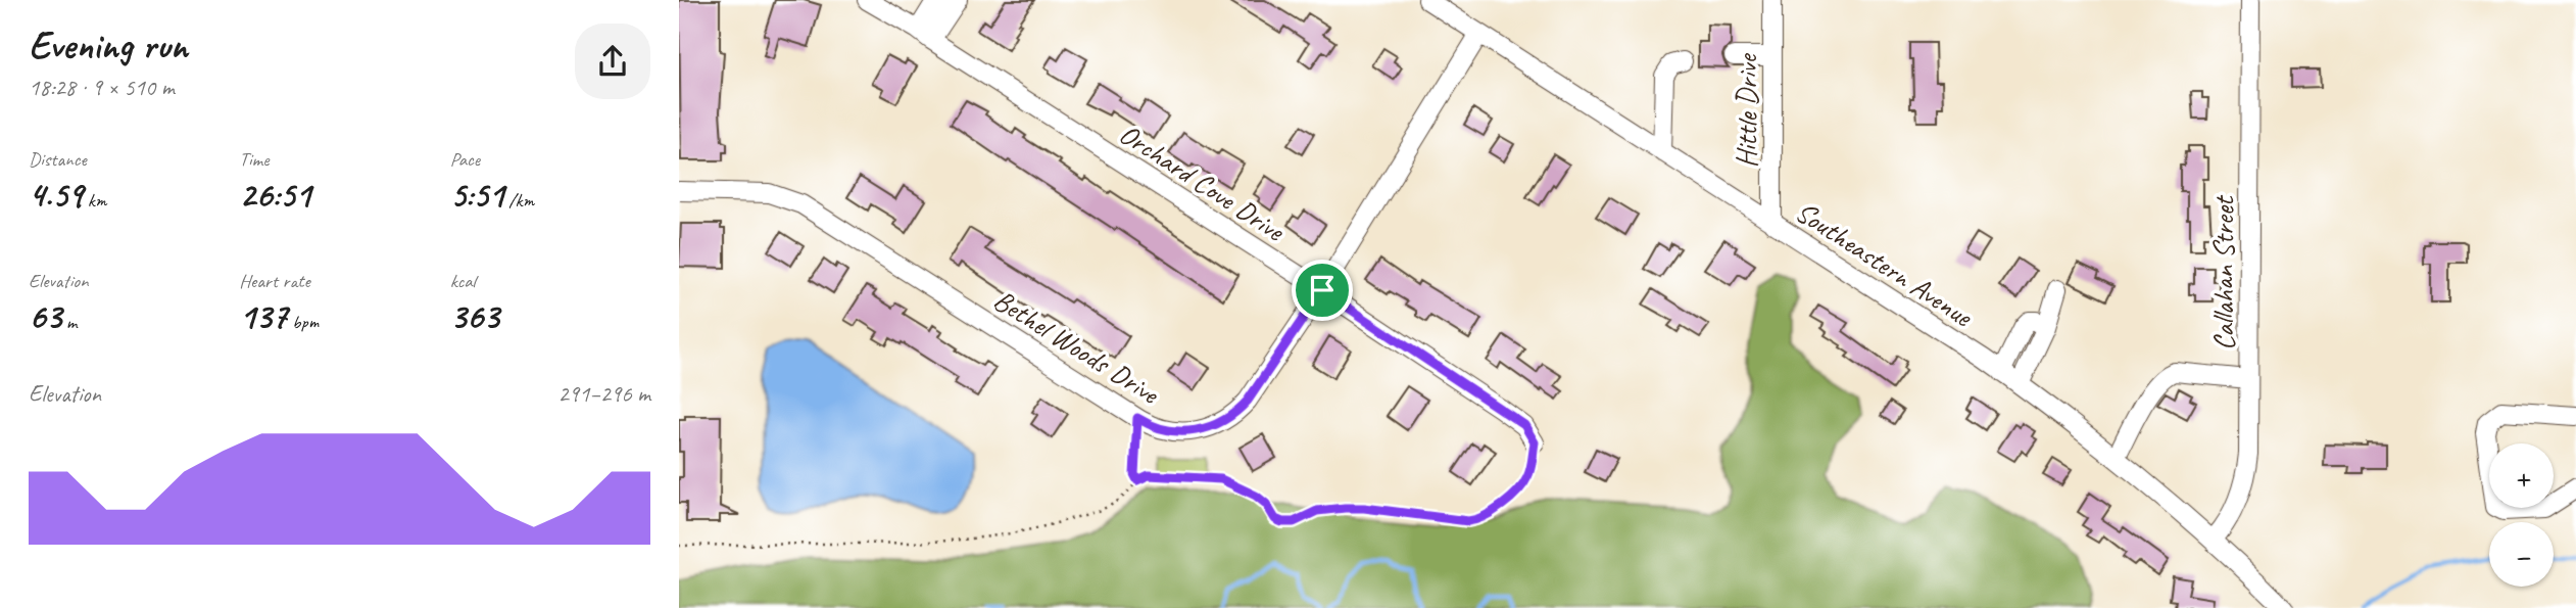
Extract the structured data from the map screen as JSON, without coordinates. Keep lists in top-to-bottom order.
{
  "streets": {
    "street": [
      "Hittle Drive",
      "Orchard Cove Drive",
      "Southeastern Avenue",
      "Callahan Street",
      "Bethel Woods Drive"
    ]
  },
  "crossings": [
    ["Hittle Drive", "Southeastern Avenue"],
    ["Orchard Cove Drive", "Bethel Woods Drive"],
    ["Southeastern Avenue", "Callahan Street"],
    ["Southeastern Avenue", "Bethel Woods Drive"]
  ],
  "page": {
    "heading": ["Evening run", "18:28 · 9 × 510 m"],
    "stats": [
      ["Distance", "4.59 km"],
      ["Time", "26:51"],
      ["Pace", "5:51 /km"],
      ["Elevation", "63 m"],
      ["Heart rate", "137 bpm"],
      ["kcal", "363"]
    ],
    "chart": ["Elevation", "291–296 m"],
    "map_buttons": ["+", "−"]
  }
}
